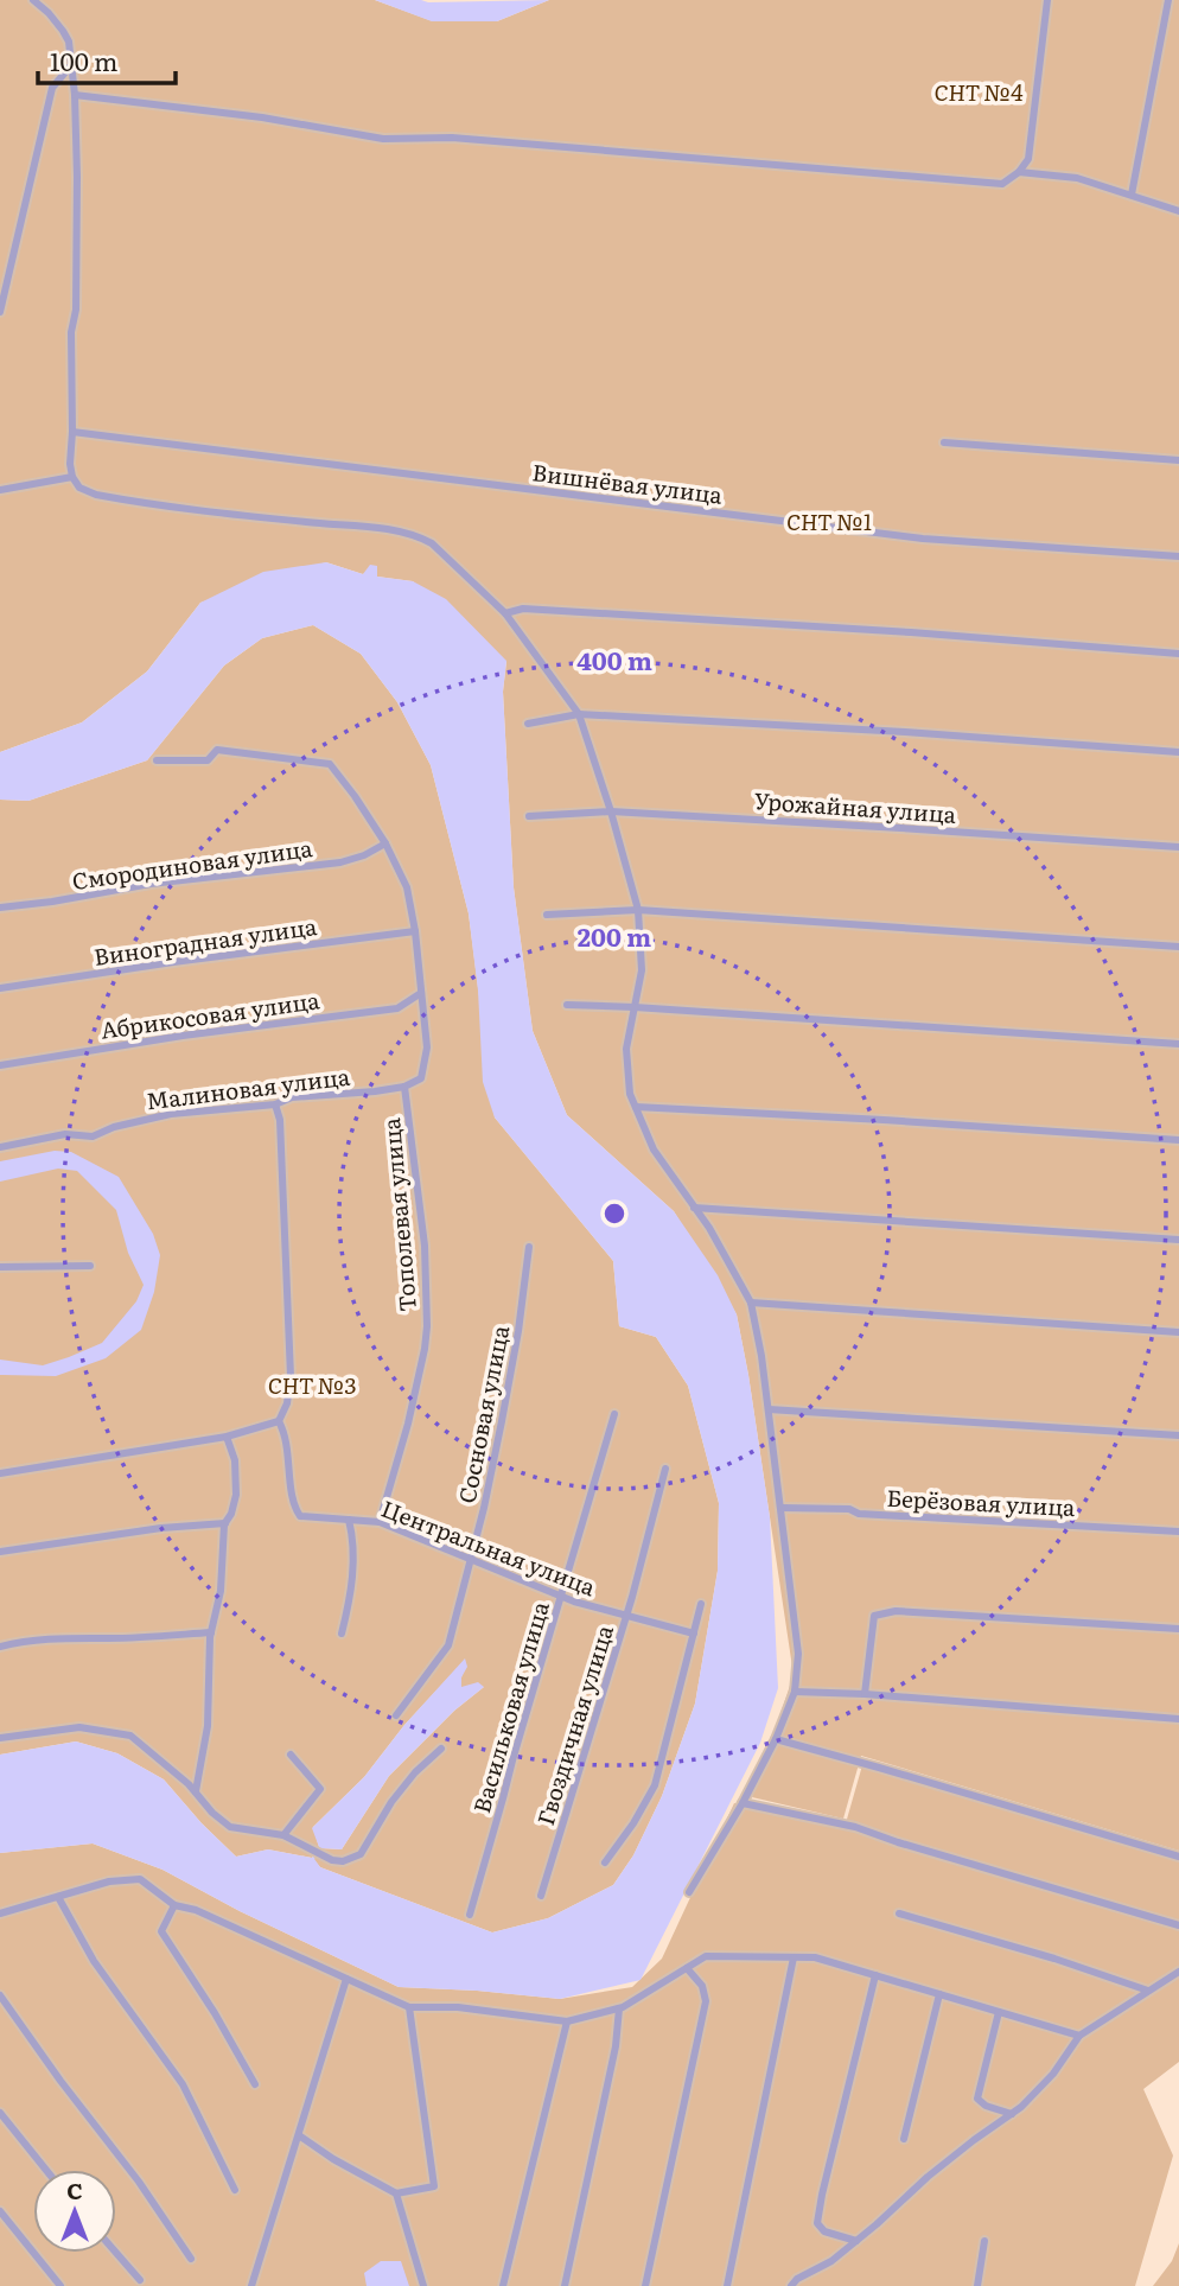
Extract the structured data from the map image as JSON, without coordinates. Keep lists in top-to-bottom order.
{
  "streets": {
    "street": [
      "Вишнёвая улица",
      "Урожайная улица",
      "Смородиновая улица",
      "Виноградная улица",
      "Абрикосовая улица",
      "Малиновая улица",
      "Тополевая улица",
      "Сосновая улица",
      "Берёзовая улица",
      "Центральная улица",
      "Васильковая улица",
      "Гвоздичная улица"
    ]
  },
  "crossings": [
    ["Смородиновая улица", "Тополевая улица"],
    ["Виноградная улица", "Тополевая улица"],
    ["Абрикосовая улица", "Тополевая улица"],
    ["Малиновая улица", "Тополевая улица"],
    ["Тополевая улица", "Центральная улица"],
    ["Сосновая улица", "Центральная улица"],
    ["Центральная улица", "Васильковая улица"],
    ["Центральная улица", "Гвоздичная улица"]
  ],
  "parks": ["СНТ №4", "СНТ №1", "СНТ №3"],
  "scale_bar": "100 m",
  "north": "top",
  "rings": ["400 m", "200 m"]
}
